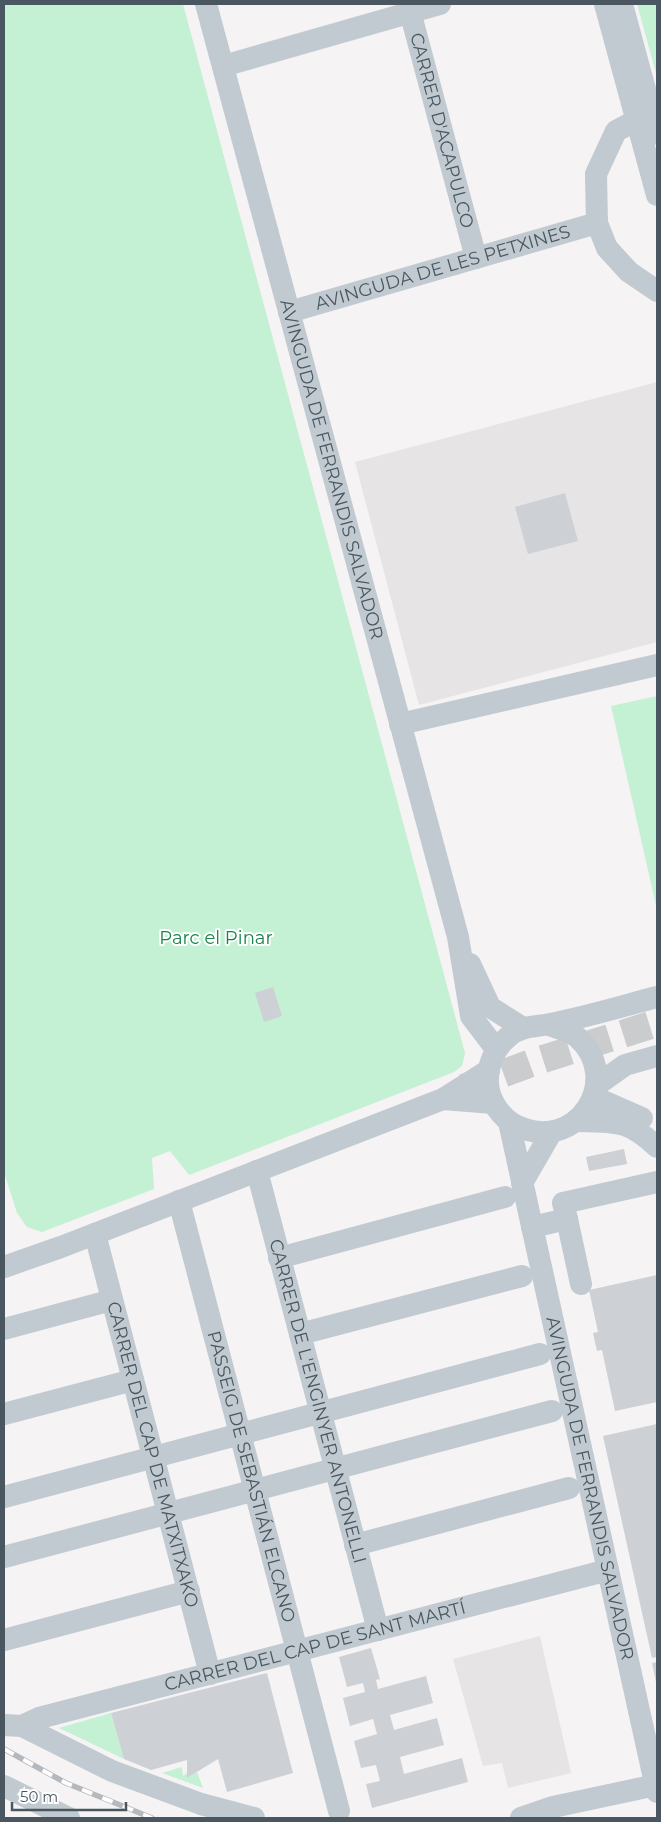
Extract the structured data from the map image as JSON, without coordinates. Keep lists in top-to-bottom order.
{
  "streets": {
    "street": [
      "CARRER D'ACAPULCO",
      "AVINGUDA DE LES PETXINES",
      "AVINGUDA DE FERRANDIS SALVADOR",
      "CARRER DE L'ENGINYER ANTONELLI",
      "CARRER DEL CAP DE MATXITXAKO",
      "PASSEIG DE SEBASTIÁN ELCANO",
      "CARRER DEL CAP DE SANT MARTÍ"
    ]
  },
  "crossings": [
    ["CARRER D'ACAPULCO", "AVINGUDA DE LES PETXINES"],
    ["AVINGUDA DE LES PETXINES", "AVINGUDA DE FERRANDIS SALVADOR"],
    ["AVINGUDA DE FERRANDIS SALVADOR", "CARRER DEL CAP DE SANT MARTÍ"],
    ["CARRER DE L'ENGINYER ANTONELLI", "CARRER DEL CAP DE SANT MARTÍ"],
    ["CARRER DEL CAP DE MATXITXAKO", "CARRER DEL CAP DE SANT MARTÍ"],
    ["PASSEIG DE SEBASTIÁN ELCANO", "CARRER DEL CAP DE SANT MARTÍ"]
  ],
  "parks": ["Parc el Pinar"],
  "scale_bar": "50 m"
}
